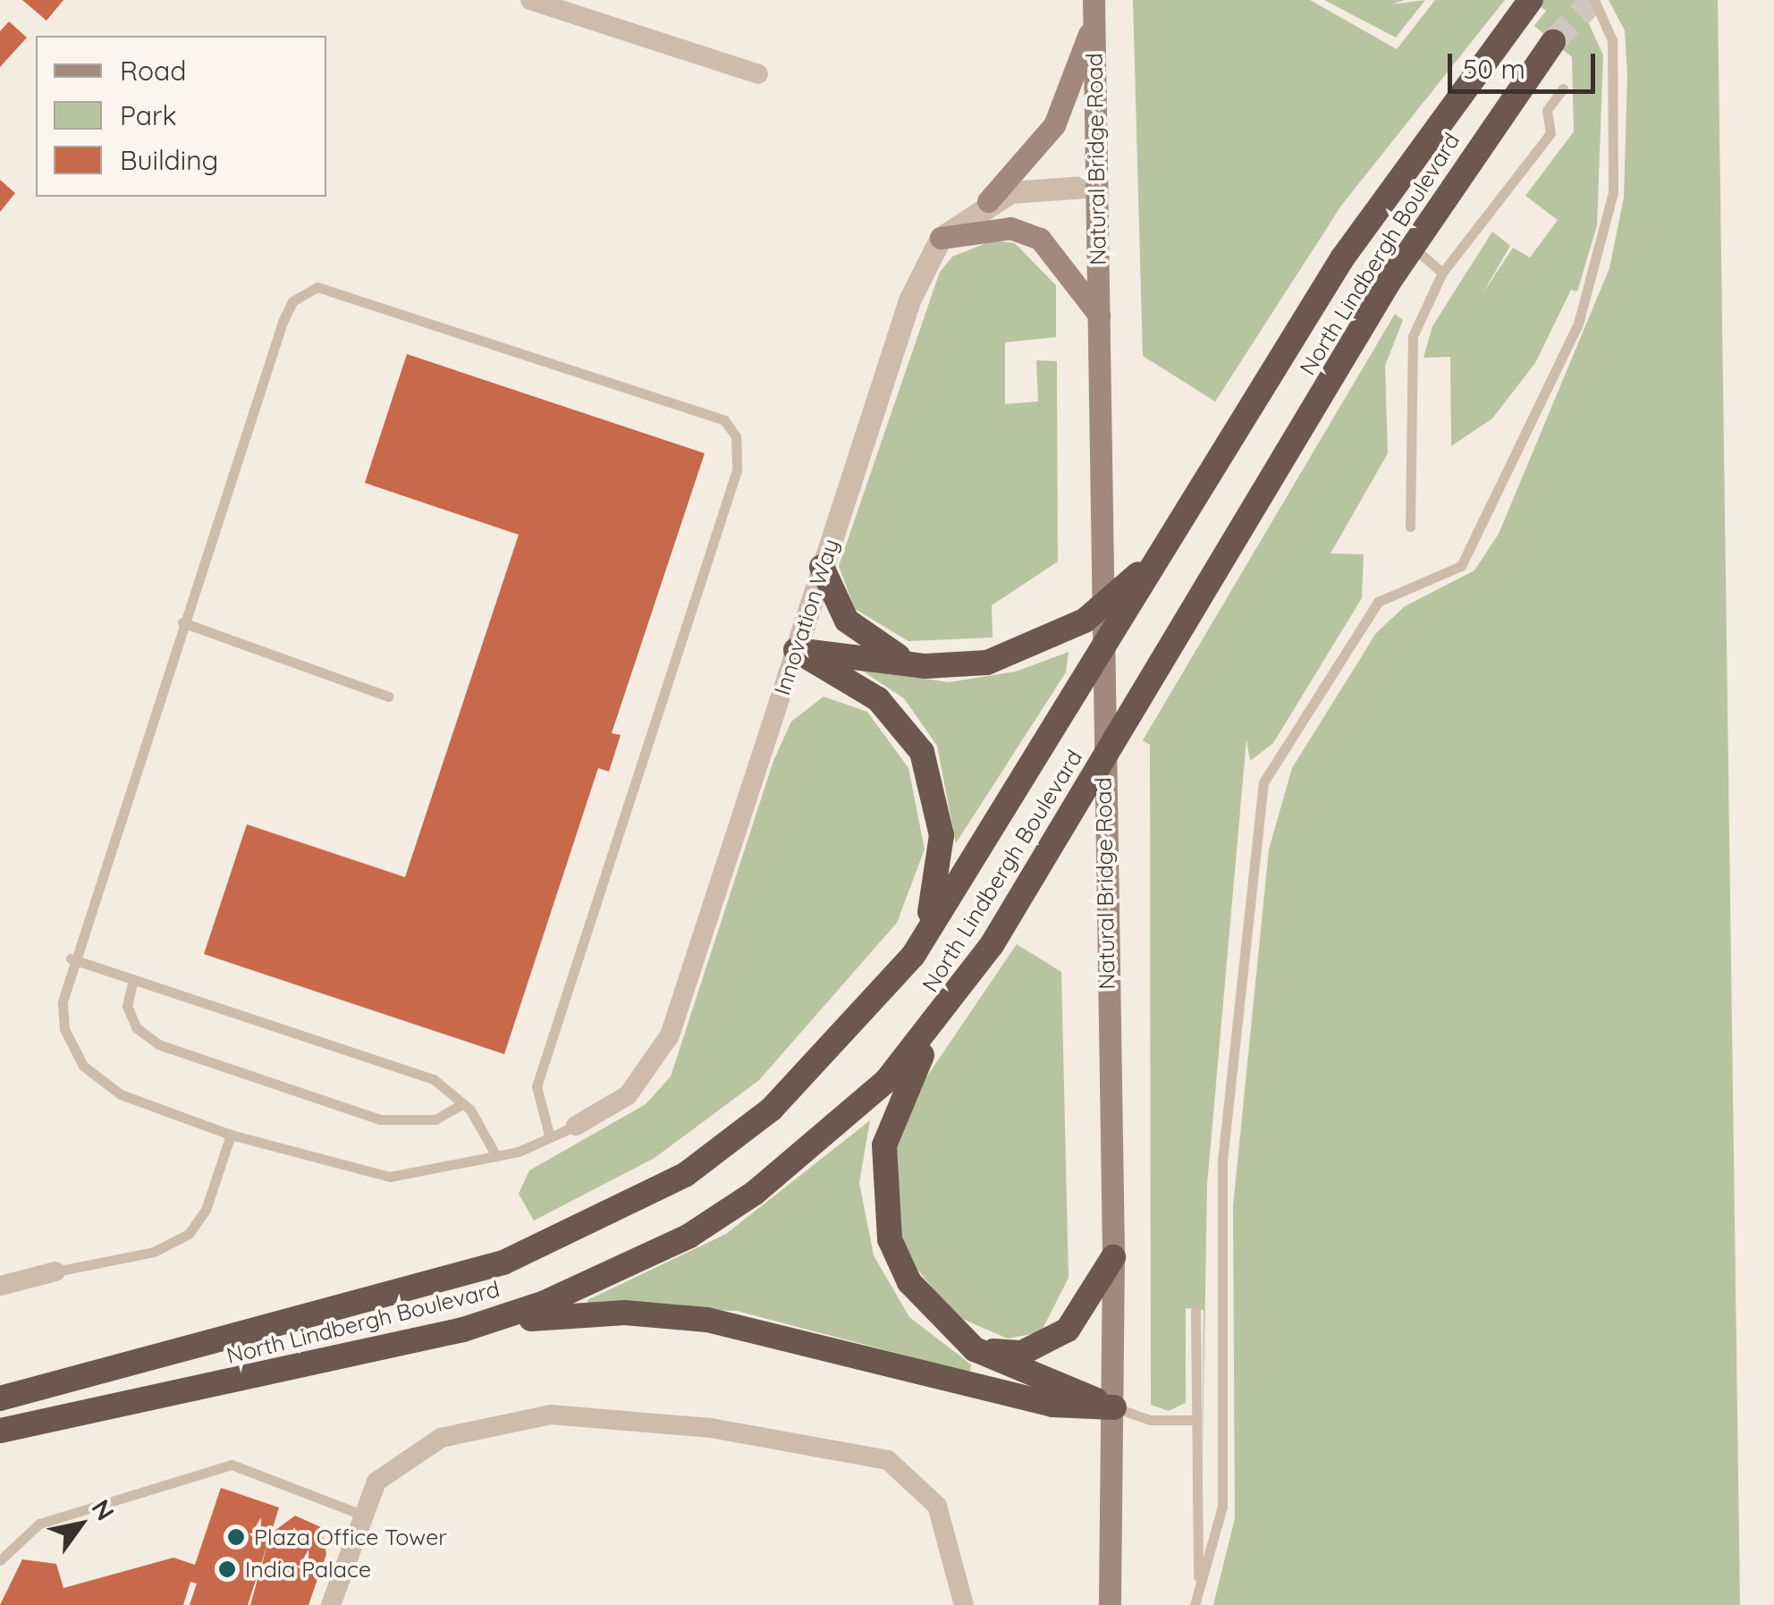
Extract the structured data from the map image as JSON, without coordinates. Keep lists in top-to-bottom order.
{
  "streets": {
    "highway": ["North Lindbergh Boulevard"],
    "main road": ["Natural Bridge Road"],
    "street": ["Innovation Way"]
  },
  "crossings": [
    ["Natural Bridge Road", "Innovation Way"]
  ],
  "places": ["Plaza Office Tower", "India Palace"],
  "legend": ["Road", "Park", "Building"],
  "scale_bar": "50 m",
  "north": "top right"
}
